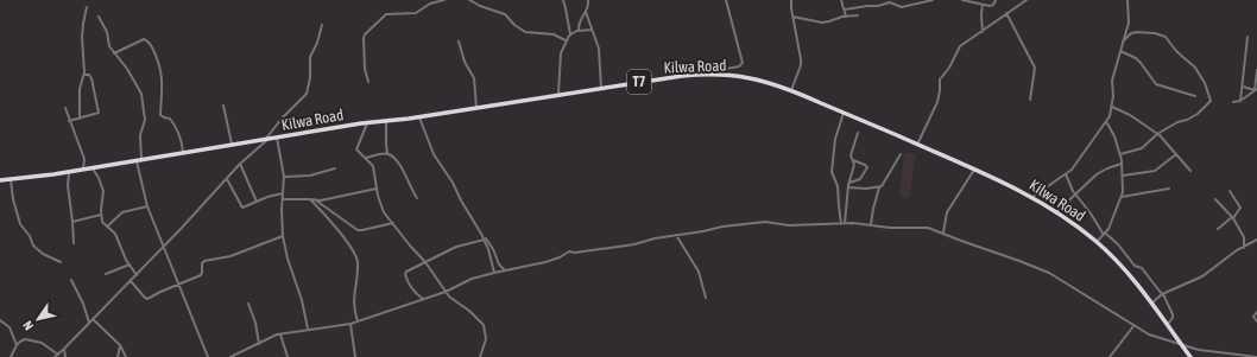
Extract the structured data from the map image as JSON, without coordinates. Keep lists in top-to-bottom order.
{
  "streets": {
    "highway": ["Kilwa Road", "T7"]
  },
  "north": "bottom left"
}
